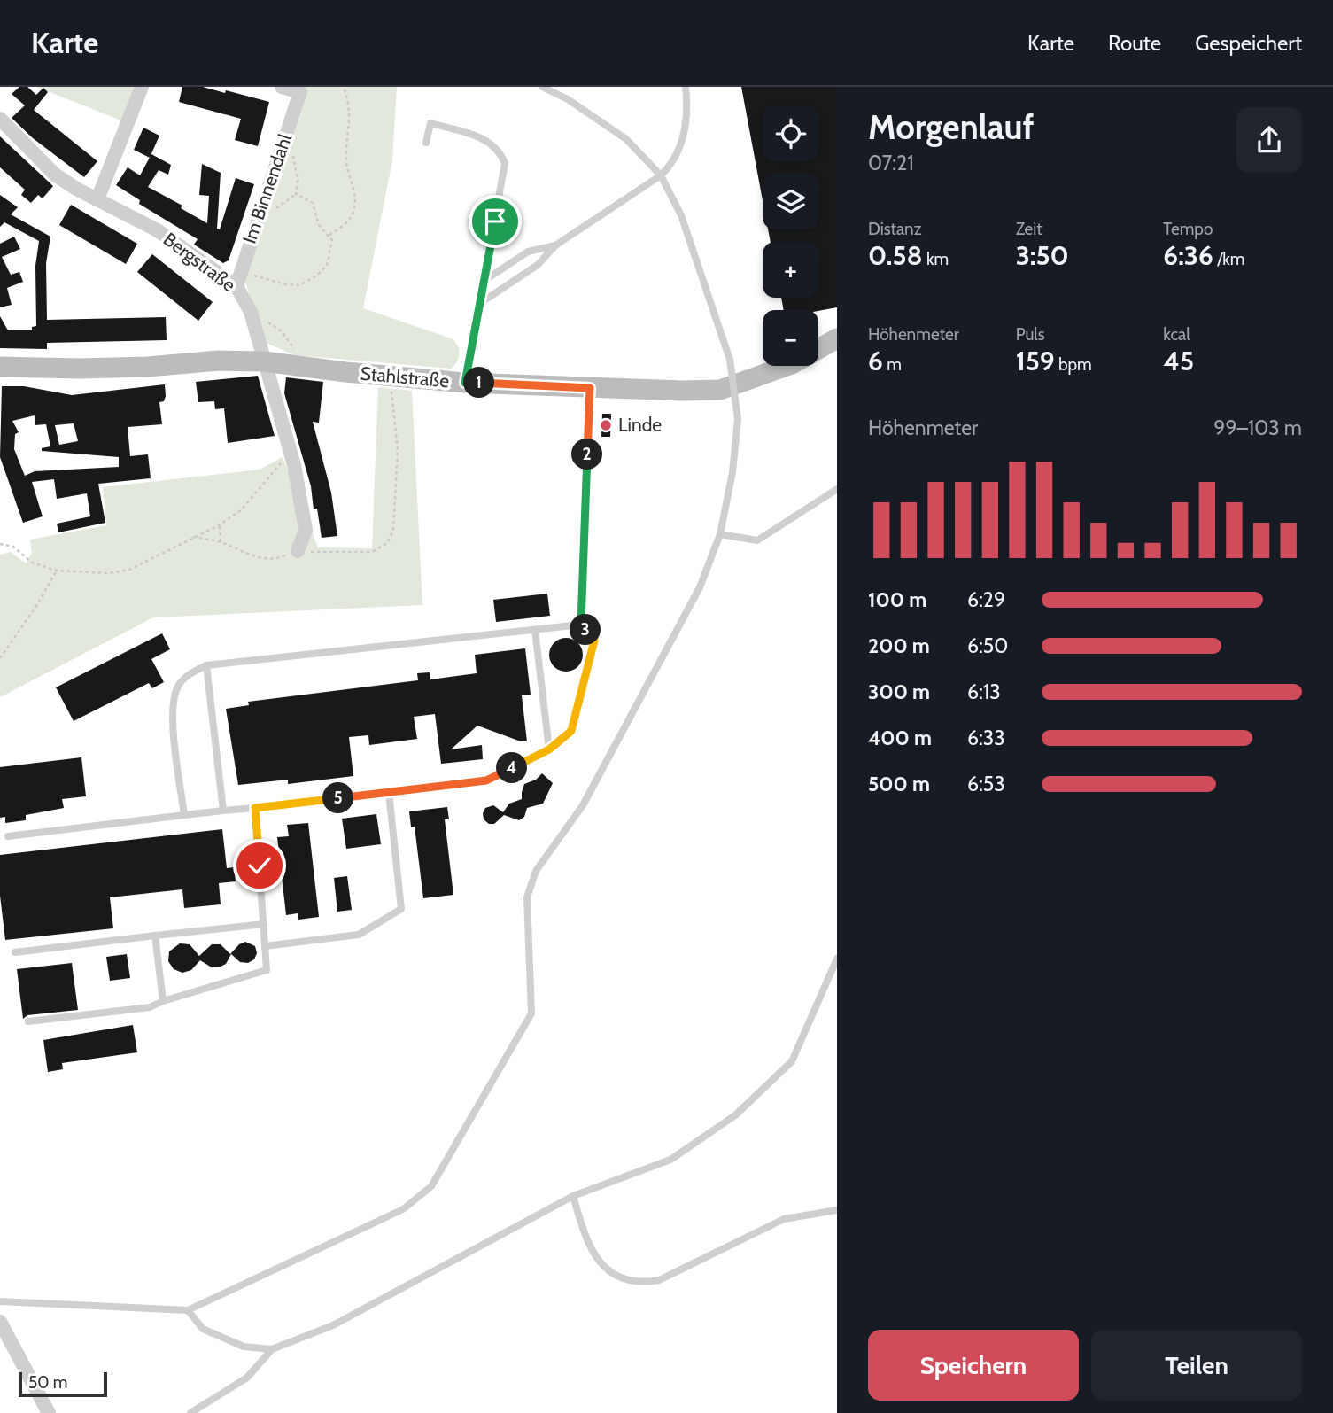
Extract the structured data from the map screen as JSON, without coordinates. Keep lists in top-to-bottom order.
{
  "streets": {
    "street": ["Im Binnendahl", "Bergstraße", "Stahlstraße"]
  },
  "crossings": [
    ["Im Binnendahl", "Bergstraße"],
    ["Bergstraße", "Stahlstraße"]
  ],
  "places": ["Linde"],
  "scale_bar": "50 m",
  "page": {
    "header": "Karte",
    "nav": ["Karte", "Route", "Gespeichert"],
    "heading": ["Morgenlauf", "07:21"],
    "map_buttons": ["+", "−"],
    "stats": [
      ["Distanz", "0.58 km"],
      ["Zeit", "3:50"],
      ["Tempo", "6:36 /km"],
      ["Höhenmeter", "6 m"],
      ["Puls", "159 bpm"],
      ["kcal", "45"]
    ],
    "pins": [
      "1",
      "2",
      "3",
      "4",
      "5"
    ],
    "chart": ["Höhenmeter", "99–103 m"],
    "list": [
      {
        "name": "100 m",
        "note": "6:29"
      },
      {
        "name": "200 m",
        "note": "6:50"
      },
      {
        "name": "300 m",
        "note": "6:13"
      },
      {
        "name": "400 m",
        "note": "6:33"
      },
      {
        "name": "500 m",
        "note": "6:53"
      }
    ],
    "buttons": ["Speichern", "Teilen"],
    "scale": "50 m"
  }
}
